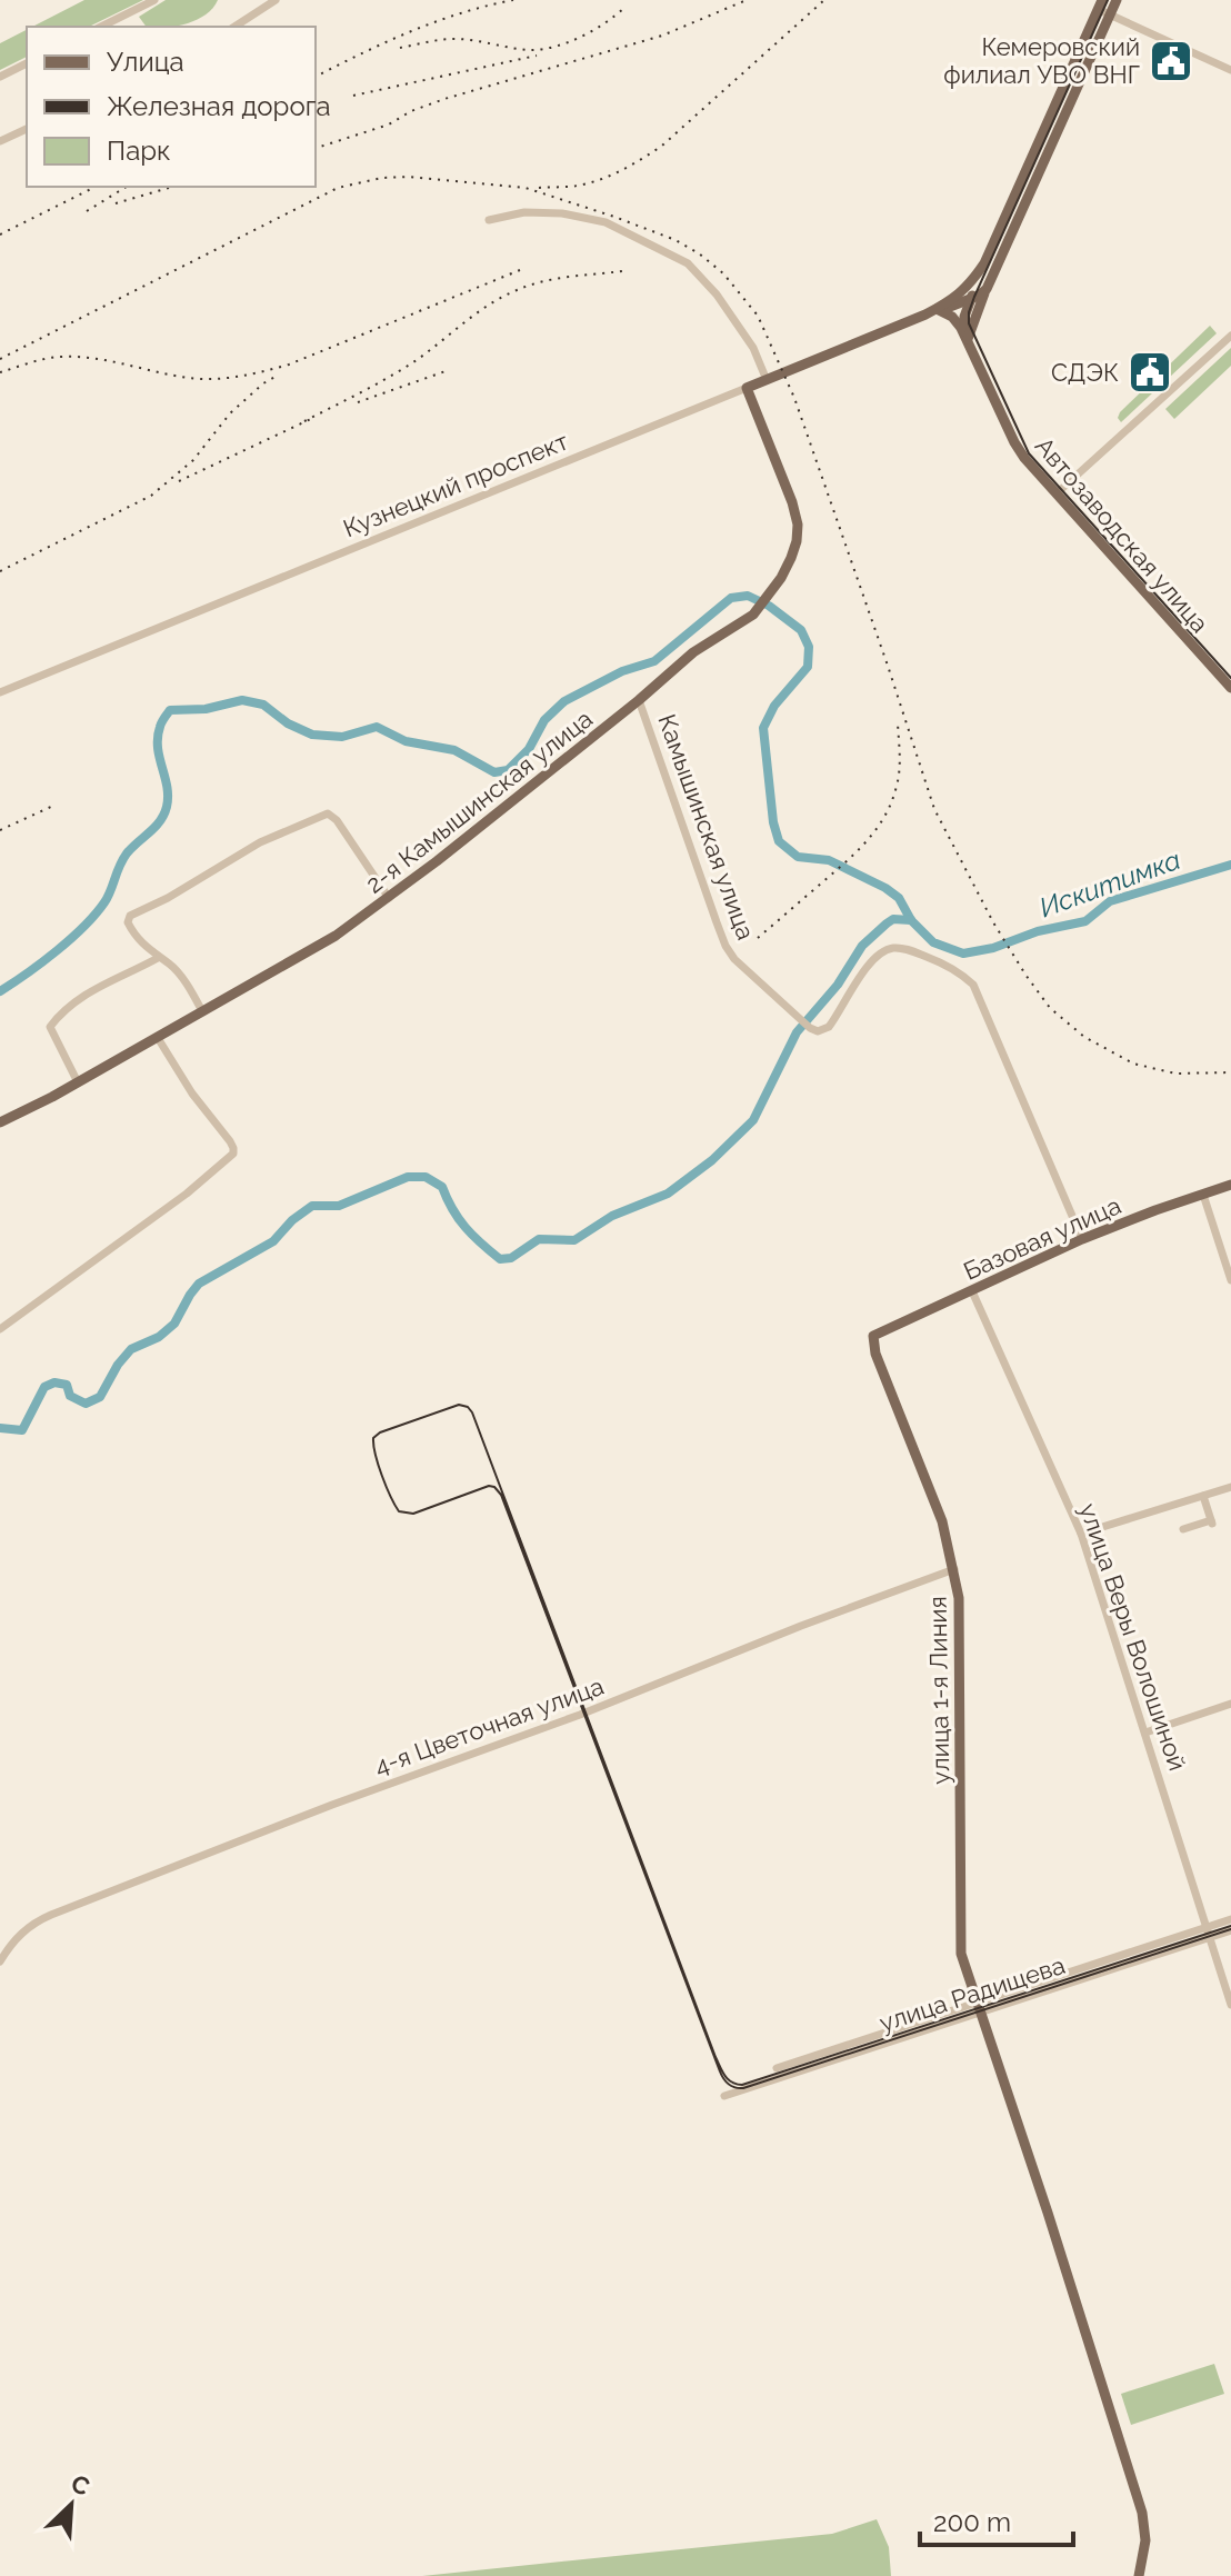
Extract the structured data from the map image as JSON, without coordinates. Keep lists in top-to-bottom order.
{
  "streets": {
    "main road": [
      "Кузнецкий проспект",
      "Автозаводская улица",
      "2-я Камышинская улица",
      "Базовая улица",
      "улица 1-я Линия"
    ],
    "street": [
      "Камышинская улица",
      "улица Веры Волошиной",
      "4-я Цветочная улица",
      "улица Радищева"
    ]
  },
  "crossings": [
    ["Кузнецкий проспект", "Автозаводская улица"],
    ["Кузнецкий проспект", "2-я Камышинская улица"],
    ["2-я Камышинская улица", "Камышинская улица"],
    ["Камышинская улица", "Базовая улица"],
    ["Базовая улица", "улица Веры Волошиной"],
    ["Базовая улица", "улица 1-я Линия"],
    ["улица Веры Волошиной", "улица Радищева"],
    ["улица 1-я Линия", "4-я Цветочная улица"],
    ["улица 1-я Линия", "улица Радищева"]
  ],
  "water": ["Искитимка"],
  "places": {
    "public building": ["Кемеровский филиал УВО ВНГ", "СДЭК"]
  },
  "legend": ["Улица", "Железная дорога", "Парк"],
  "scale_bar": "200 m",
  "north": "top right"
}
